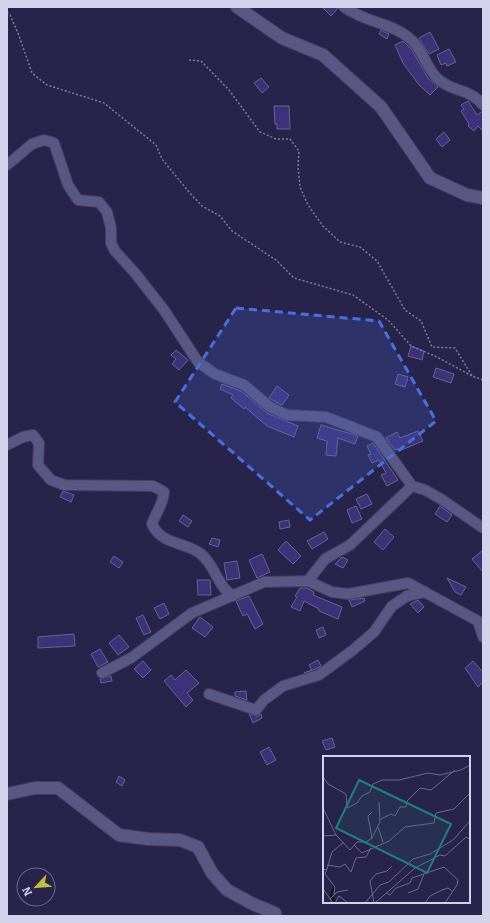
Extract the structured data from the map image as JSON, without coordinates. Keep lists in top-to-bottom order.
{
  "north": "bottom left"
}
